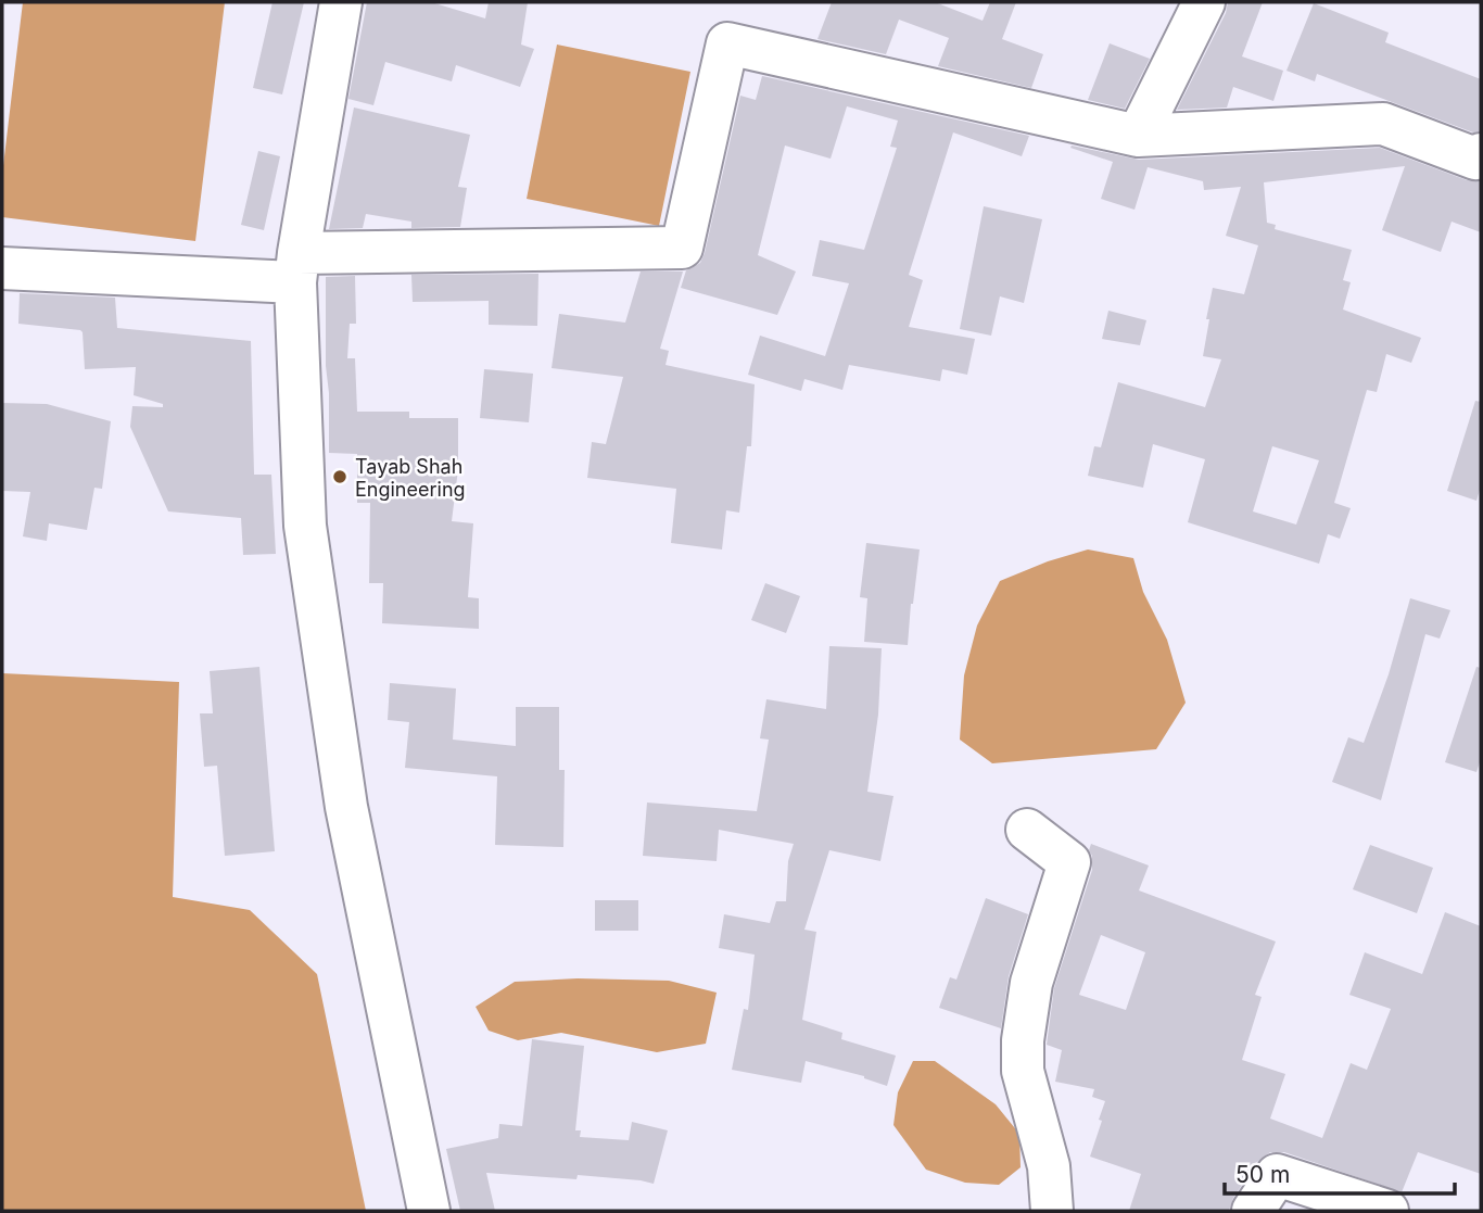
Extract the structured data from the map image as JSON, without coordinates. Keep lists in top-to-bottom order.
{
  "places": ["Tayab Shah Engineering"],
  "scale_bar": "50 m"
}
